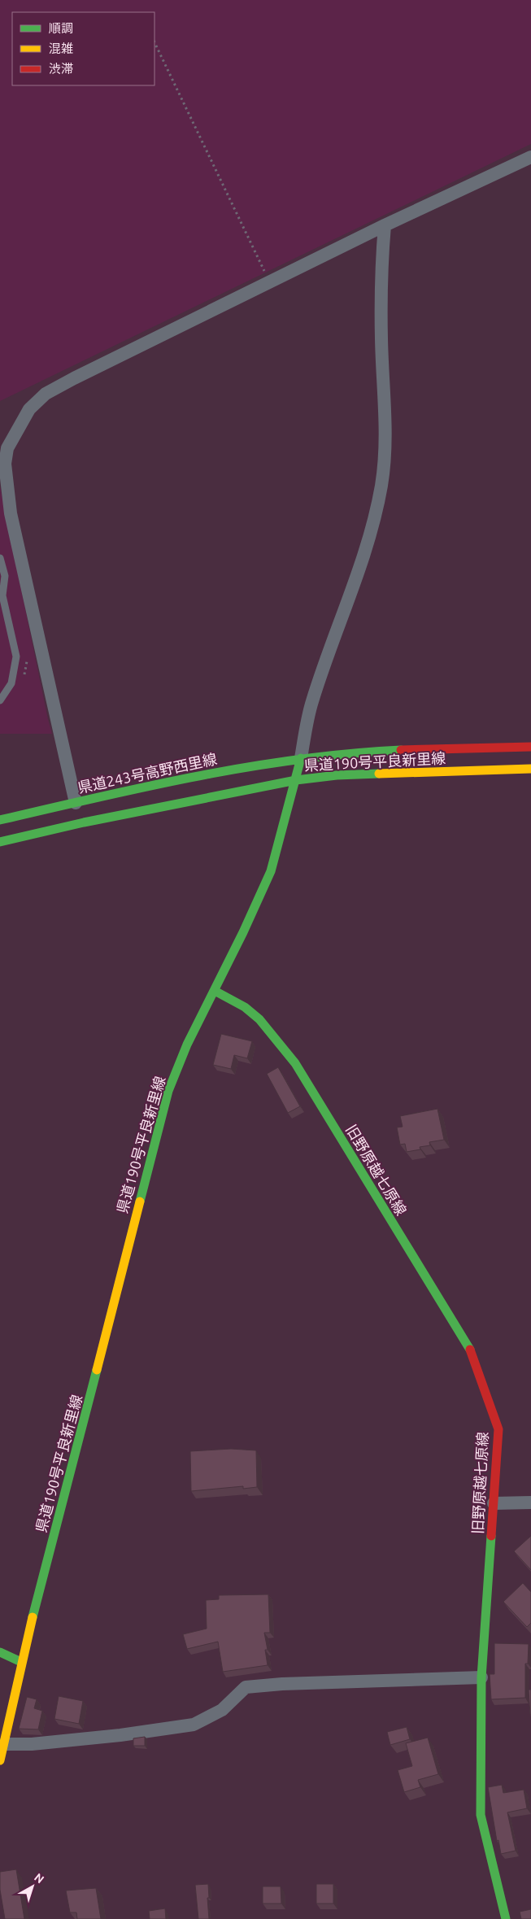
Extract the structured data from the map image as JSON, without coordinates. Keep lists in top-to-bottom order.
{
  "streets": {
    "main road": ["県道190号平良新里線", "県道243号高野西里線", "旧野原越七原線"]
  },
  "crossings": [
    ["県道190号平良新里線", "県道243号高野西里線"],
    ["県道190号平良新里線", "旧野原越七原線"]
  ],
  "legend": ["順調", "混雑", "渋滞"],
  "north": "top right"
}
